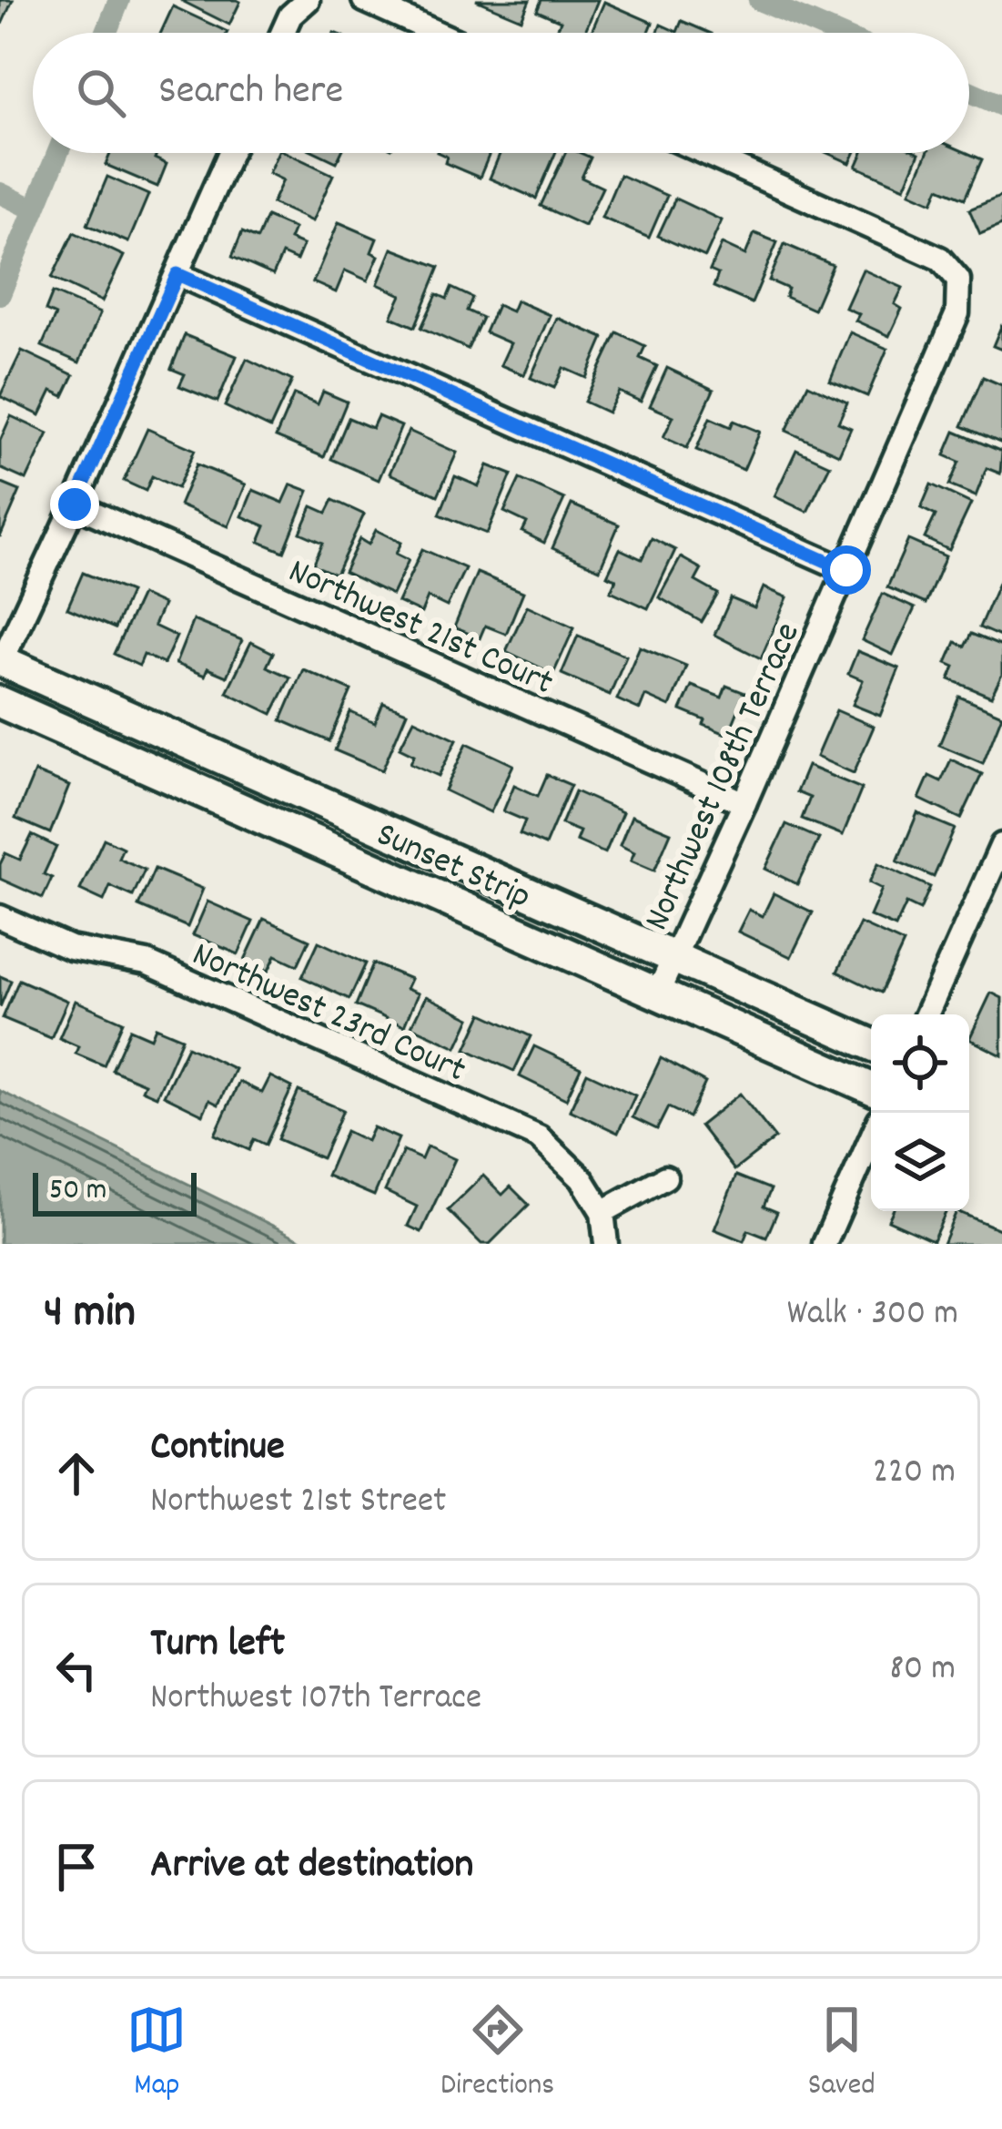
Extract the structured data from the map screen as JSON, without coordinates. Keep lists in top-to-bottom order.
{
  "streets": {
    "street": [
      "Northwest 21st Court",
      "Northwest 108th Terrace",
      "Sunset Strip",
      "Northwest 23rd Court"
    ]
  },
  "crossings": [
    ["Northwest 21st Court", "Northwest 108th Terrace"],
    ["Northwest 108th Terrace", "Sunset Strip"]
  ],
  "scale_bar": "50 m",
  "page": {
    "search": "Search here",
    "scale": "50 m",
    "heading": ["4 min", "Walk · 300 m"],
    "list": [
      ["Continue", "Northwest 21st Street", "220 m"],
      ["Turn left", "Northwest 107th Terrace", "80 m"],
      "Arrive at destination"
    ],
    "nav": ["Map", "Directions", "Saved"]
  }
}
